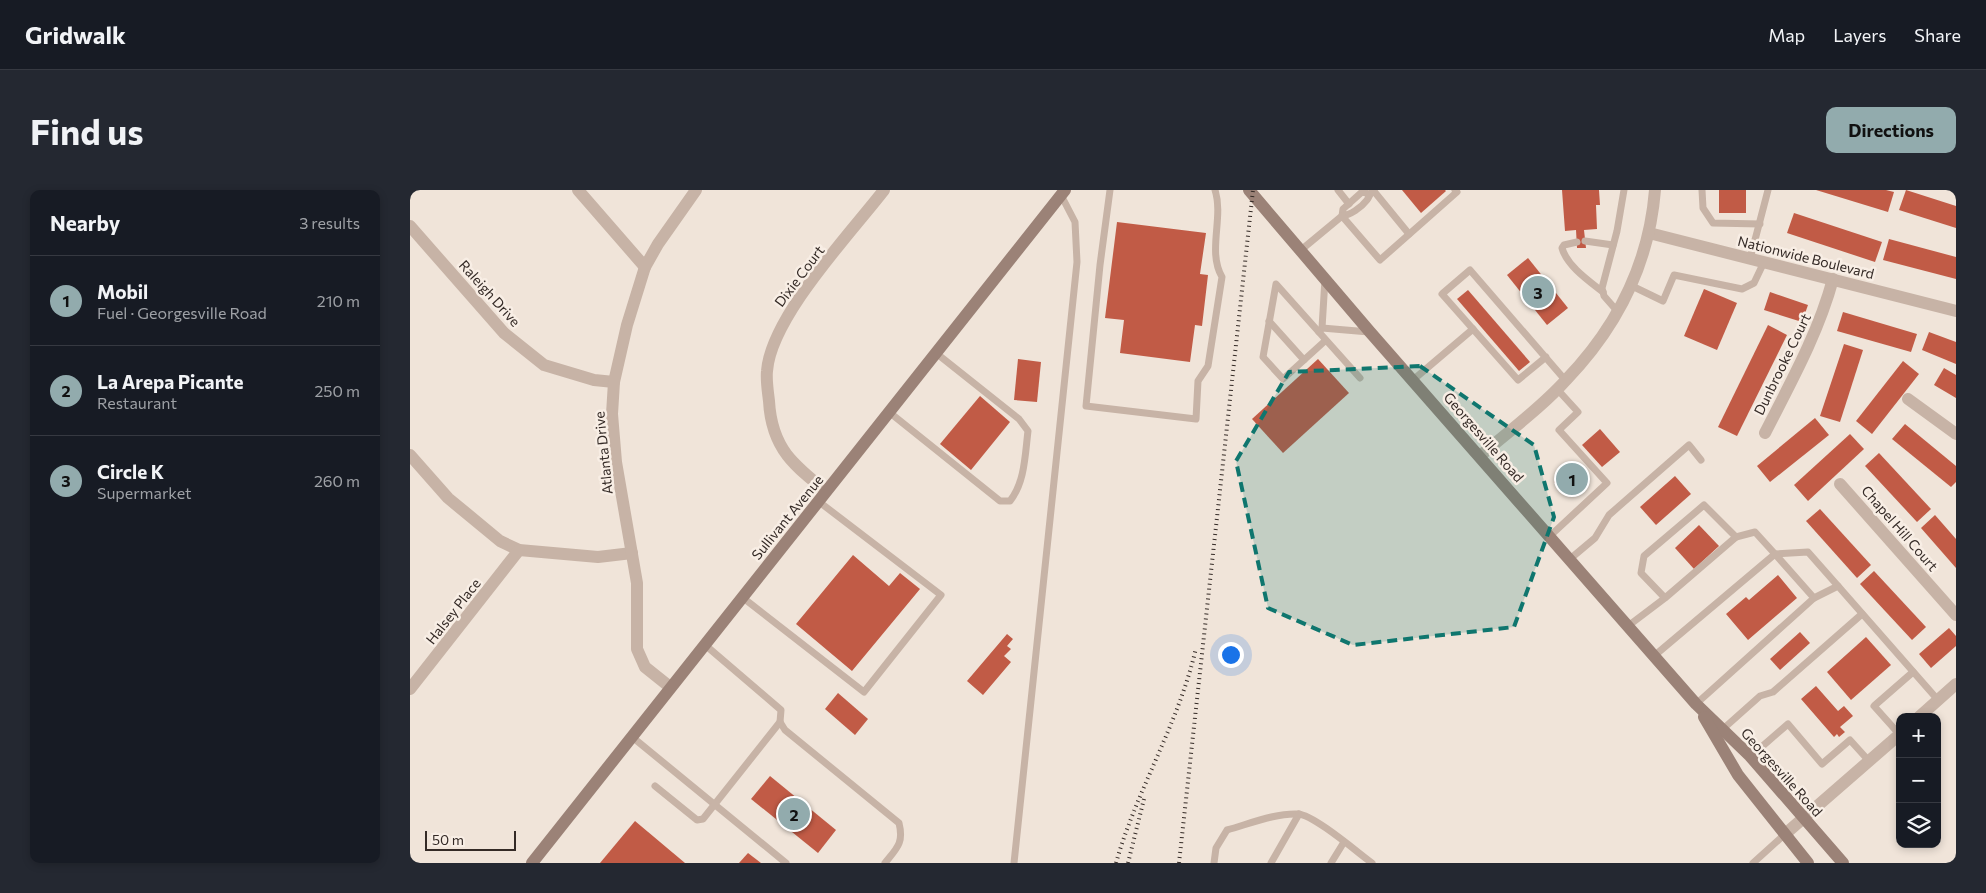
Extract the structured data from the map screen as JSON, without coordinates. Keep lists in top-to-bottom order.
{
  "streets": {
    "main road": ["Georgesville Road", "Sullivant Avenue"],
    "street": [
      "Nationwide Boulevard",
      "Dixie Court",
      "Raleigh Drive",
      "Dunbrooke Court",
      "Atlanta Drive",
      "Chapel Hill Court",
      "Halsey Place"
    ]
  },
  "crossings": [
    ["Nationwide Boulevard", "Dunbrooke Court"],
    ["Dixie Court", "Sullivant Avenue"],
    ["Raleigh Drive", "Atlanta Drive"],
    ["Atlanta Drive", "Sullivant Avenue"]
  ],
  "scale_bar": "50 m",
  "page": {
    "header": "Gridwalk",
    "nav": ["Map", "Layers", "Share"],
    "buttons": "Directions",
    "title": "Find us",
    "heading": ["Nearby", "3 results"],
    "list": [
      {
        "mark": "1",
        "name": "Mobil",
        "note": "Fuel · Georgesville Road",
        "value": "210 m"
      },
      {
        "mark": "2",
        "name": "La Arepa Picante",
        "note": "Restaurant",
        "value": "250 m"
      },
      {
        "mark": "3",
        "name": "Circle K",
        "note": "Supermarket",
        "value": "260 m"
      }
    ],
    "pins": ["3", "1", "2"],
    "map_buttons": ["+", "−"],
    "scale": "50 m"
  }
}
